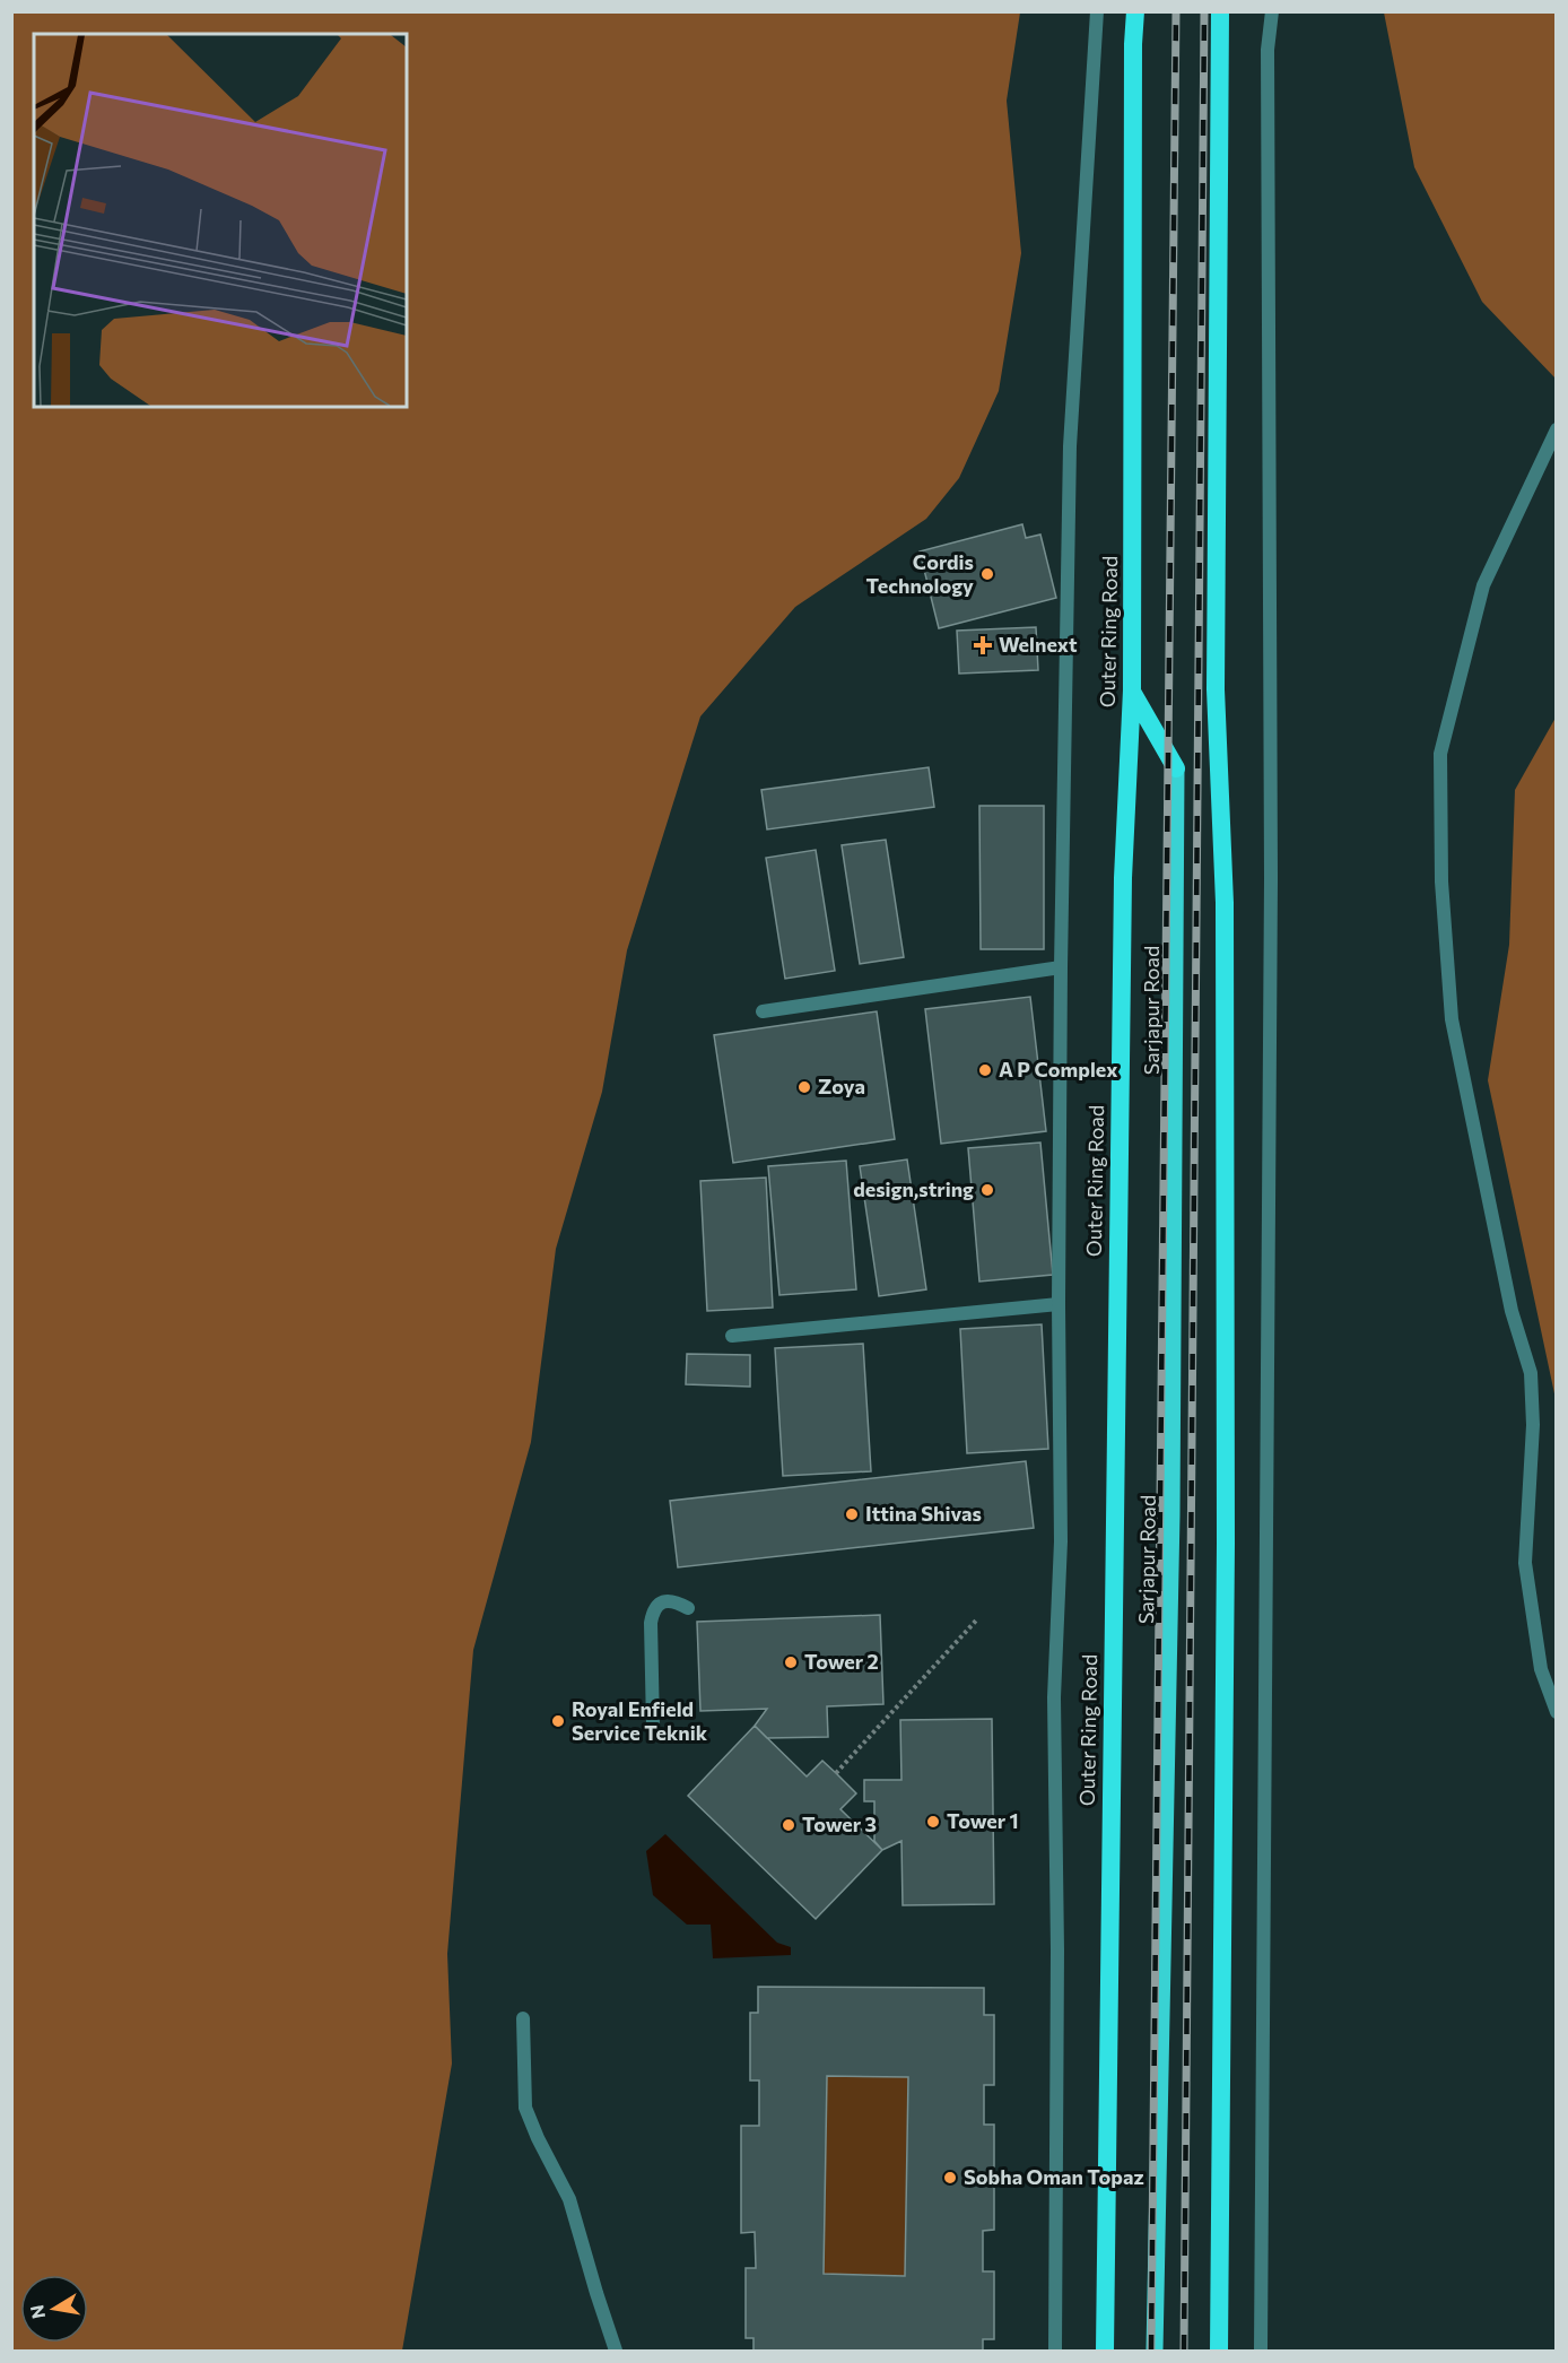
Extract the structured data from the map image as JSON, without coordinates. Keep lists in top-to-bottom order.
{
  "streets": {
    "highway": ["Outer Ring Road"],
    "main road": ["Sarjapur Road"]
  },
  "places": {
    "other": [
      "Cordis Technology",
      "A P Complex",
      "Zoya",
      "design,string",
      "Ittina Shivas",
      "Tower 2",
      "Royal Enfield Service Teknik",
      "Tower 1",
      "Tower 3",
      "Sobha Oman Topaz"
    ],
    "health": ["Welnext"]
  },
  "north": "left"
}
